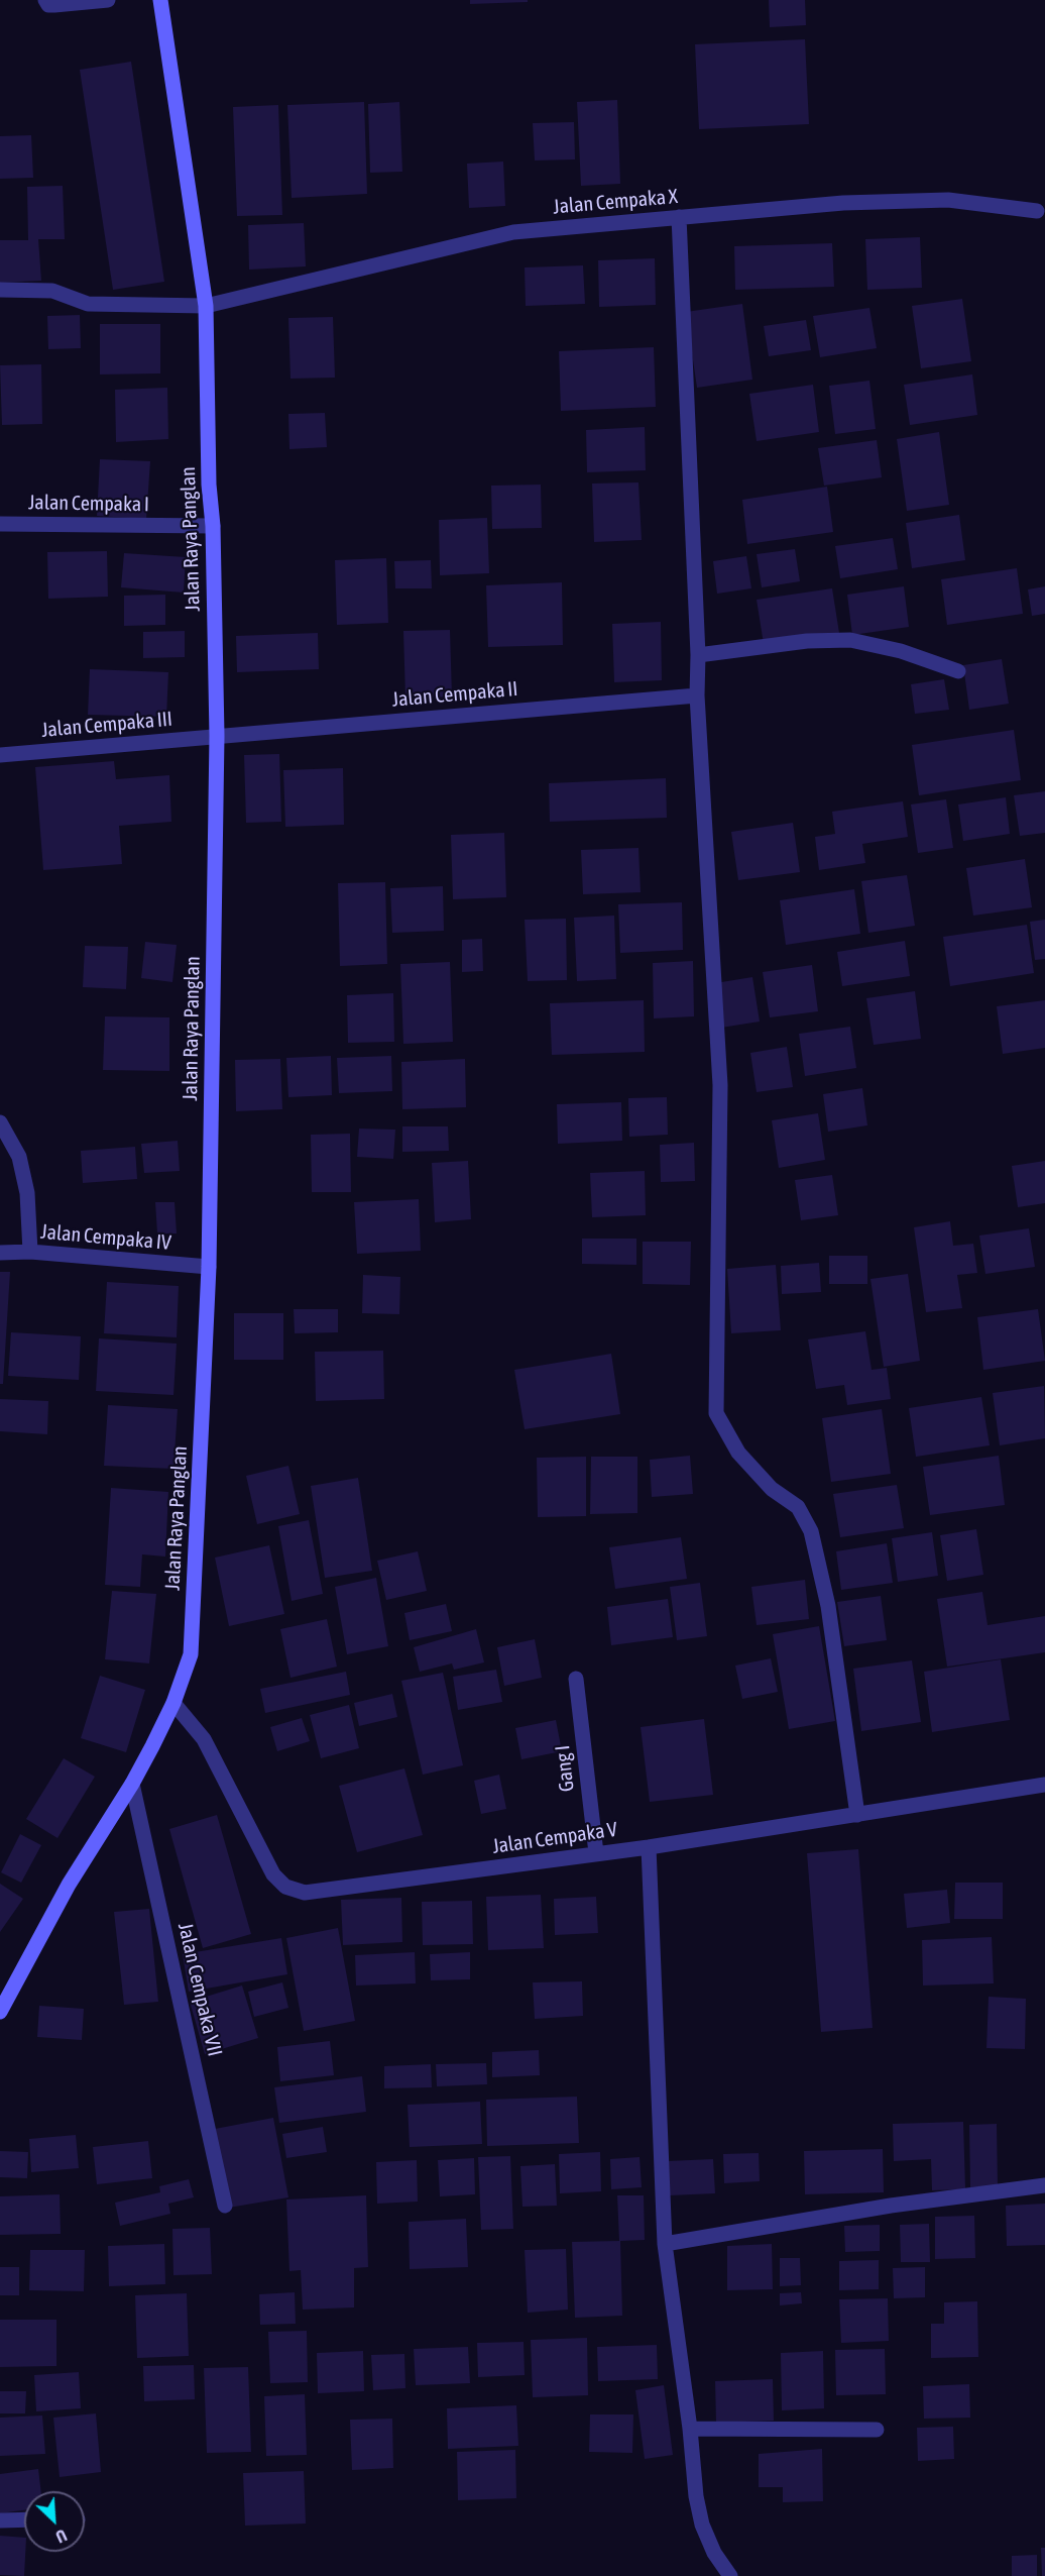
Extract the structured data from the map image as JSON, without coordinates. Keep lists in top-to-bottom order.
{
  "streets": {
    "street": [
      "Jalan Cempaka X",
      "Jalan Cempaka I",
      "Jalan Raya Panglan",
      "Jalan Cempaka II",
      "Jalan Cempaka III",
      "Jalan Cempaka IV",
      "Gang I",
      "Jalan Cempaka V",
      "Jalan Cempaka VII"
    ]
  },
  "crossings": [
    ["Jalan Cempaka X", "Jalan Raya Panglan"],
    ["Jalan Cempaka I", "Jalan Raya Panglan"],
    ["Jalan Raya Panglan", "Jalan Cempaka II"],
    ["Jalan Raya Panglan", "Jalan Cempaka III"],
    ["Jalan Raya Panglan", "Jalan Cempaka IV"],
    ["Jalan Raya Panglan", "Jalan Cempaka V"],
    ["Jalan Raya Panglan", "Jalan Cempaka VII"],
    ["Jalan Cempaka II", "Jalan Cempaka III"],
    ["Gang I", "Jalan Cempaka V"]
  ],
  "north": "bottom right"
}
